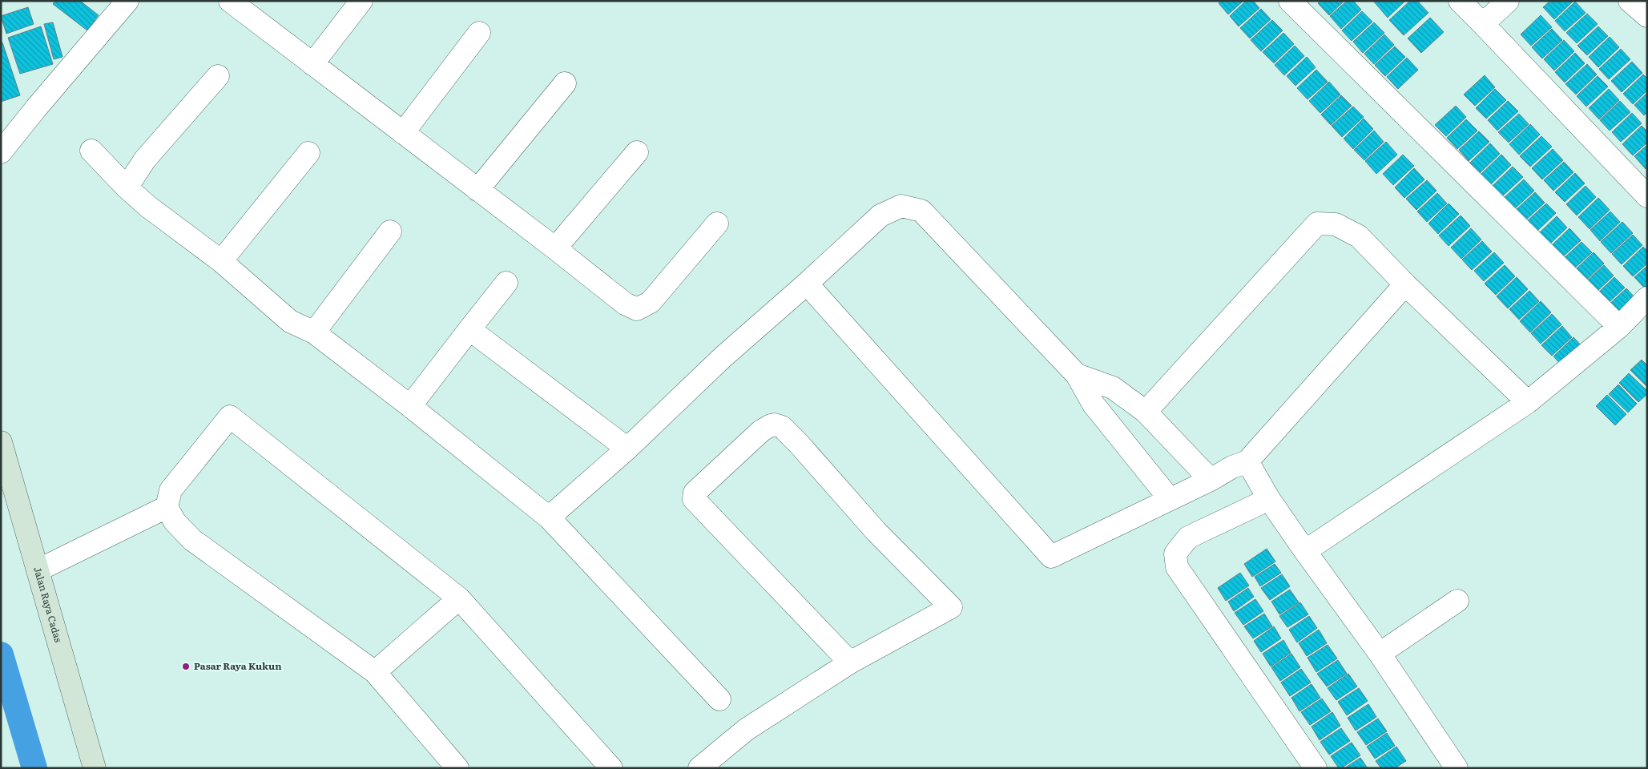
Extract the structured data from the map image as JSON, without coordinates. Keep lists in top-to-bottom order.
{
  "streets": {
    "street": ["Jalan Raya Cadas"]
  },
  "places": ["Pasar Raya Kukun"]
}
